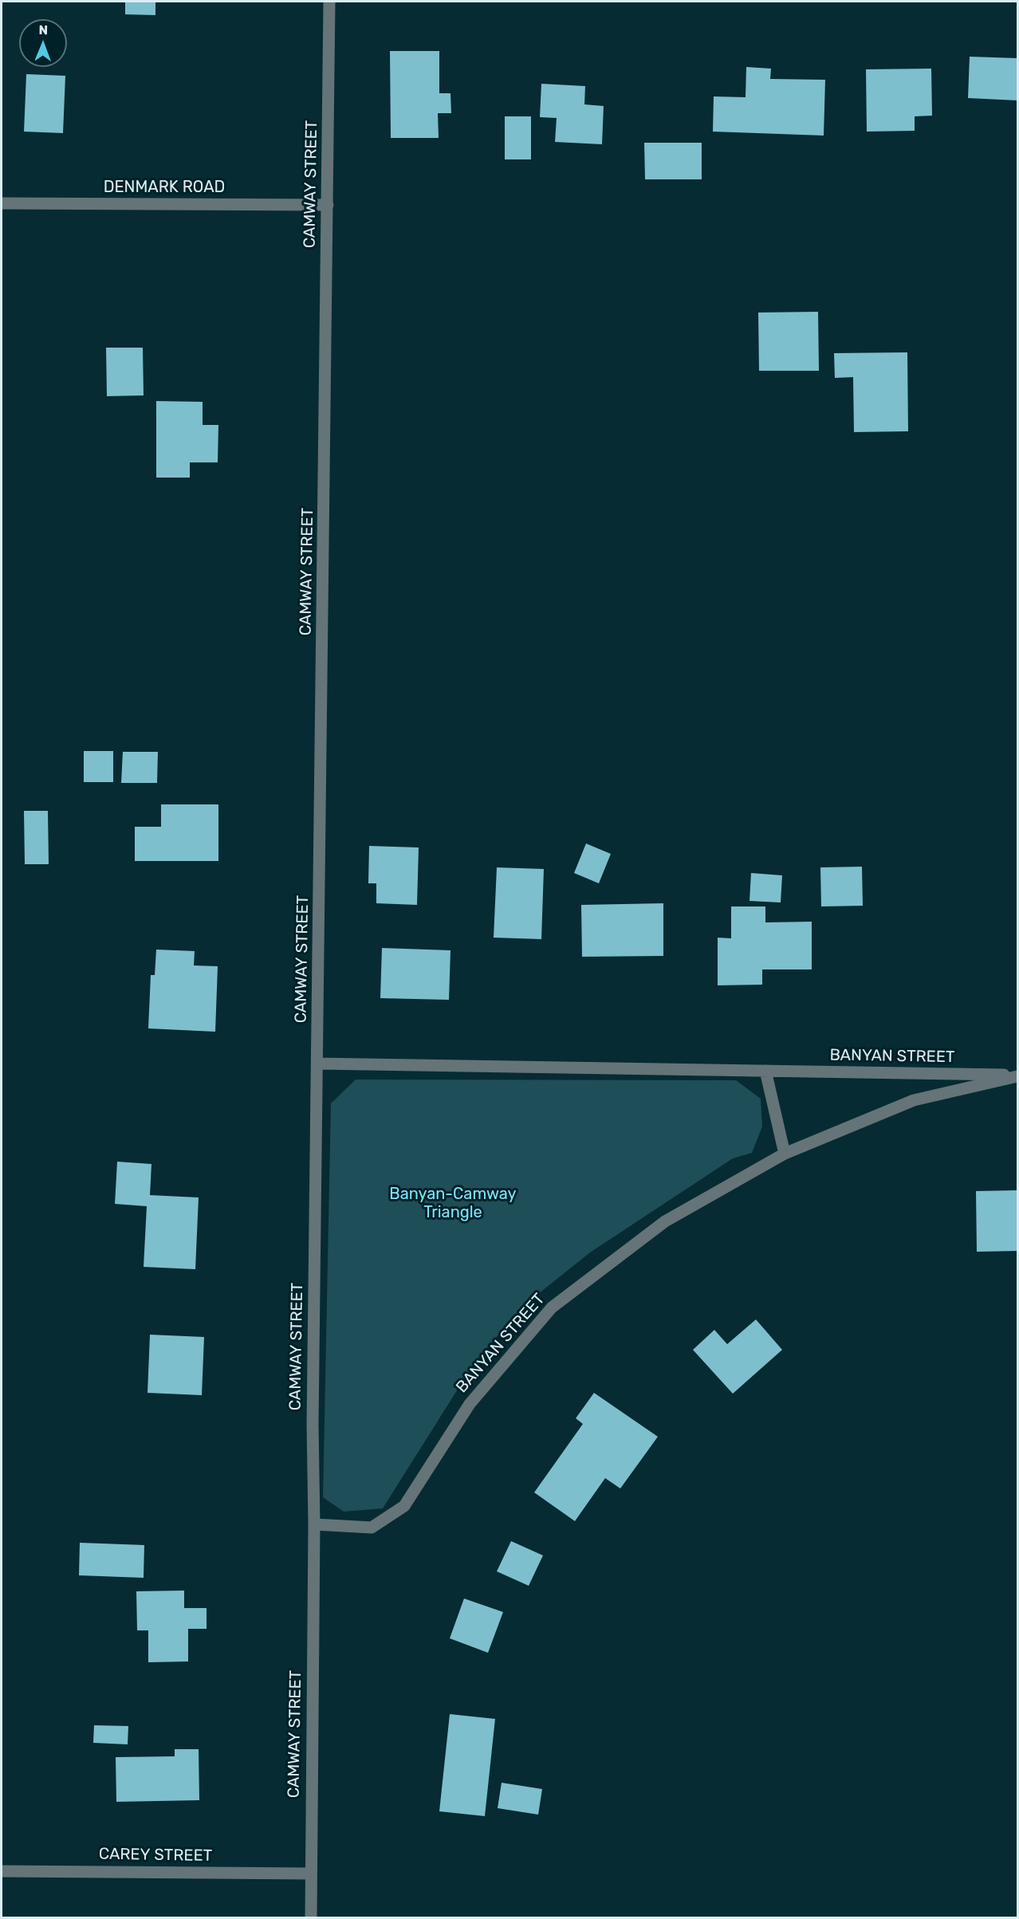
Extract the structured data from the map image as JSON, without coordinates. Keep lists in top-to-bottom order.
{
  "streets": {
    "street": [
      "CAMWAY STREET",
      "DENMARK ROAD",
      "BANYAN STREET",
      "CAREY STREET"
    ]
  },
  "crossings": [
    ["CAMWAY STREET", "DENMARK ROAD"],
    ["CAMWAY STREET", "BANYAN STREET"],
    ["CAMWAY STREET", "CAREY STREET"]
  ],
  "parks": ["Banyan-Camway Triangle"],
  "north": "top"
}
